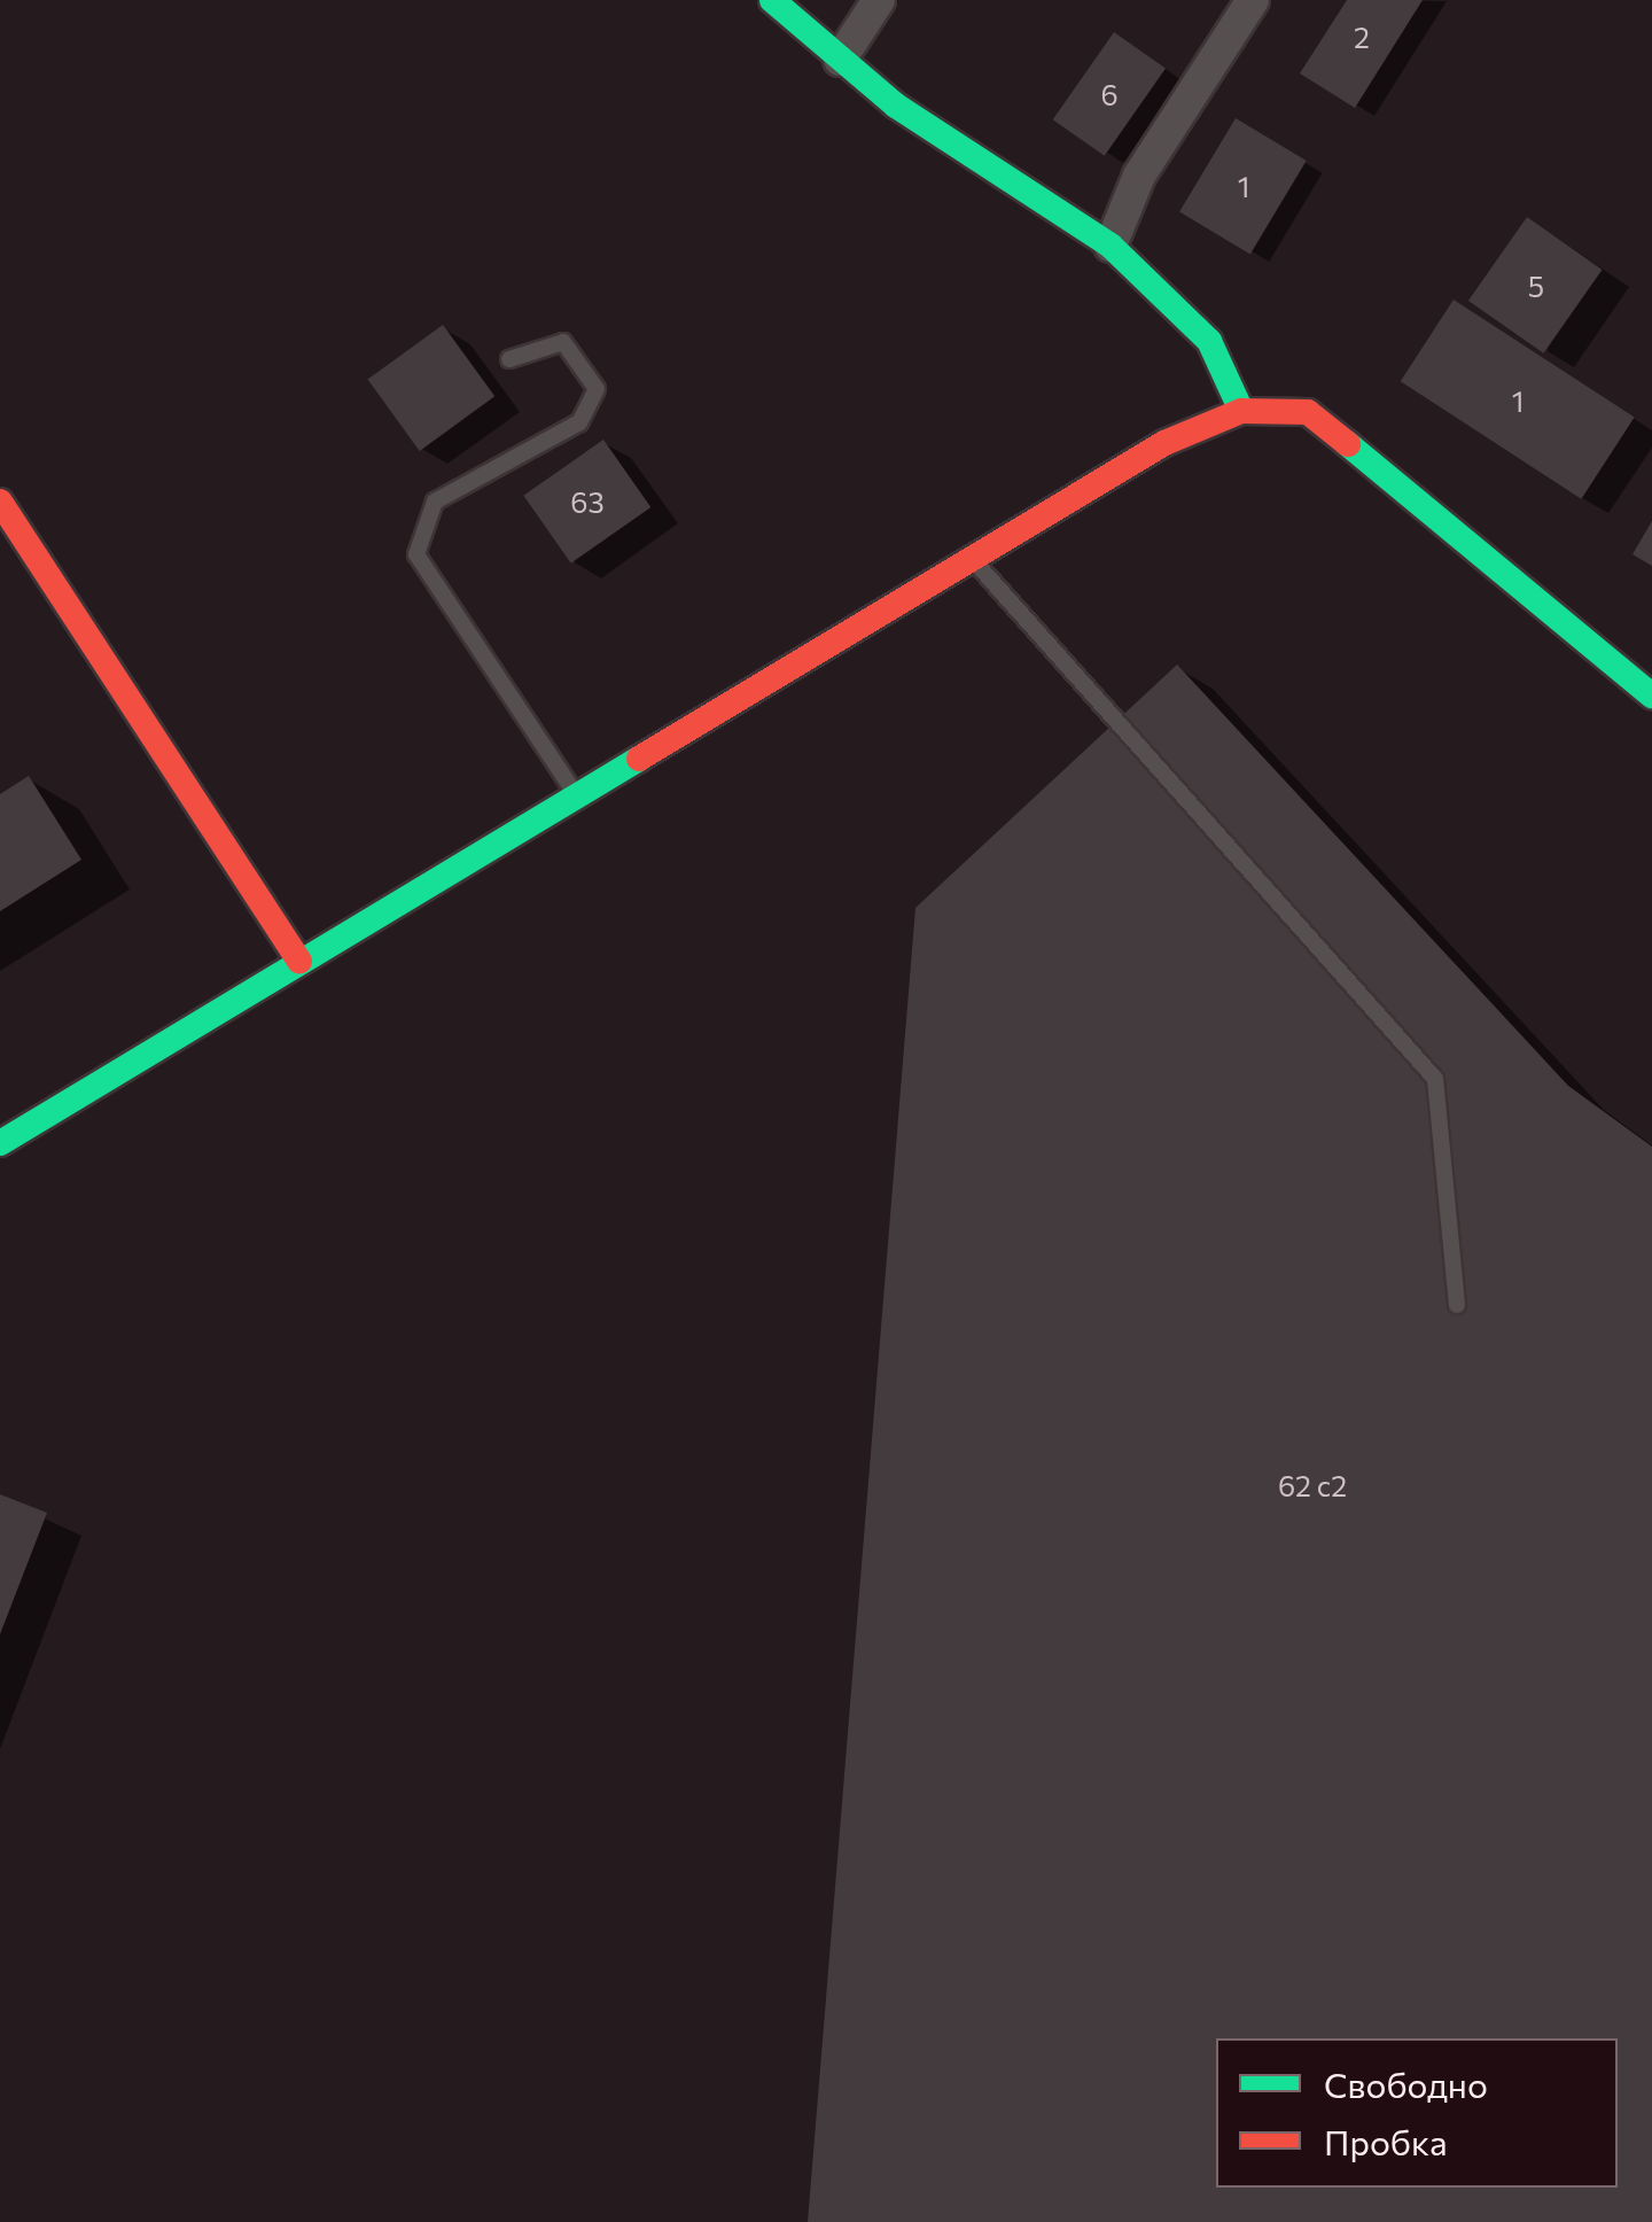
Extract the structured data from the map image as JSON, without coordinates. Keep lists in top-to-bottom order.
{
  "house_numbers": [
    "2",
    "6",
    "1",
    "5",
    "1",
    "63",
    "62 с2"
  ],
  "legend": ["Свободно", "Пробка"]
}
